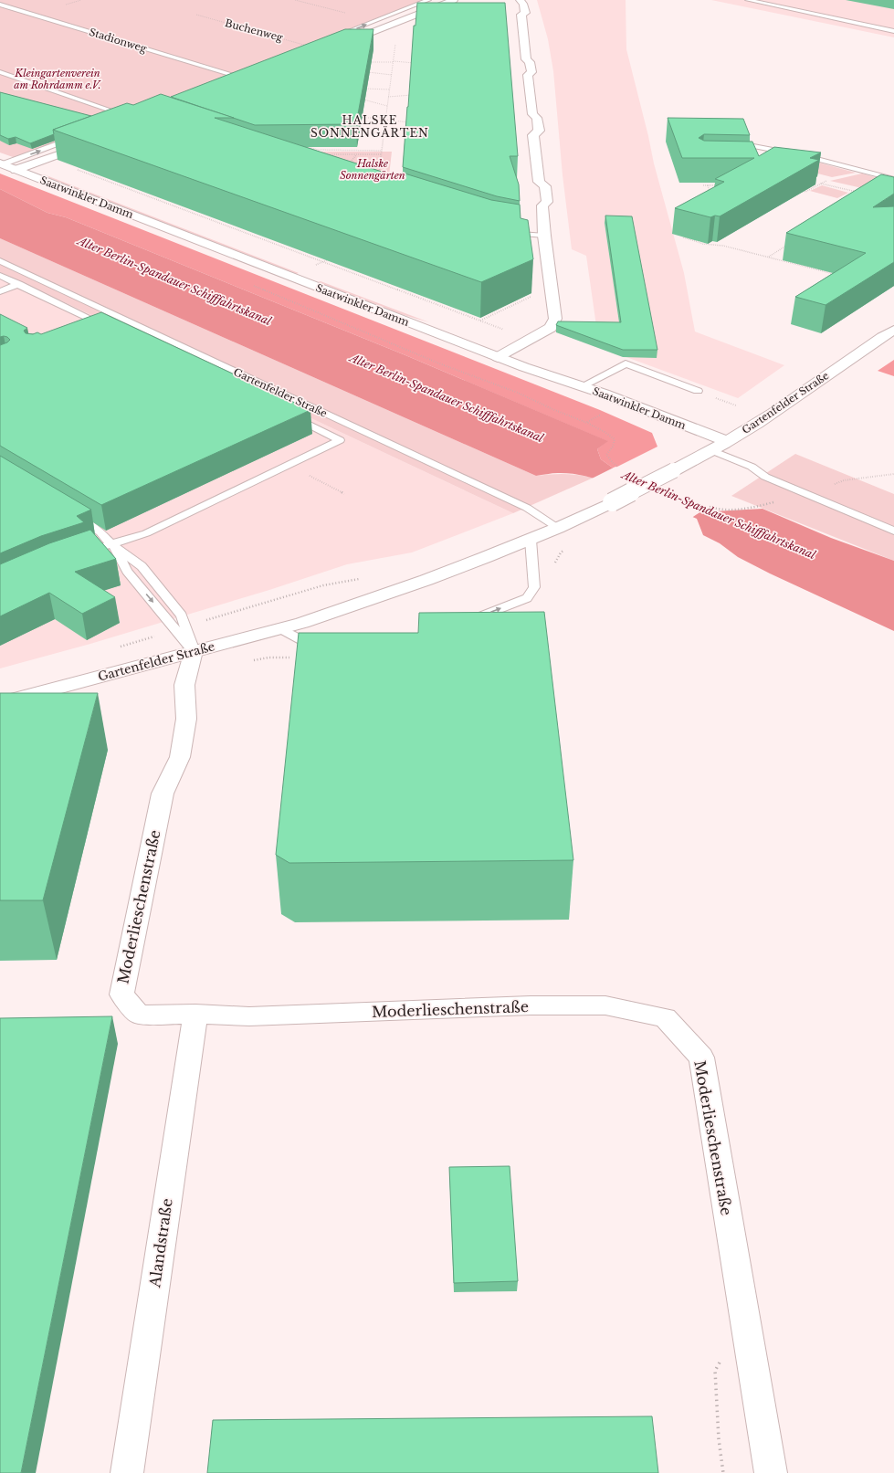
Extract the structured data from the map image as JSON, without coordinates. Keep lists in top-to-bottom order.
{
  "streets": {
    "street": [
      "Saatwinkler Damm",
      "Gartenfelder Straße",
      "Moderlieschenstraße",
      "Alandstraße"
    ],
    "lane": ["Stadionweg"],
    "path": ["Buchenweg"]
  },
  "crossings": [
    ["Saatwinkler Damm", "Gartenfelder Straße"],
    ["Gartenfelder Straße", "Moderlieschenstraße"],
    ["Moderlieschenstraße", "Alandstraße"]
  ],
  "districts": ["HALSKE SONNENGÄRTEN"],
  "water": ["Alter Berlin-Spandauer Schifffahrtskanal"],
  "parks": ["Kleingartenverein am Rohrdamm e.V.", "Halske Sonnengärten"]
}
